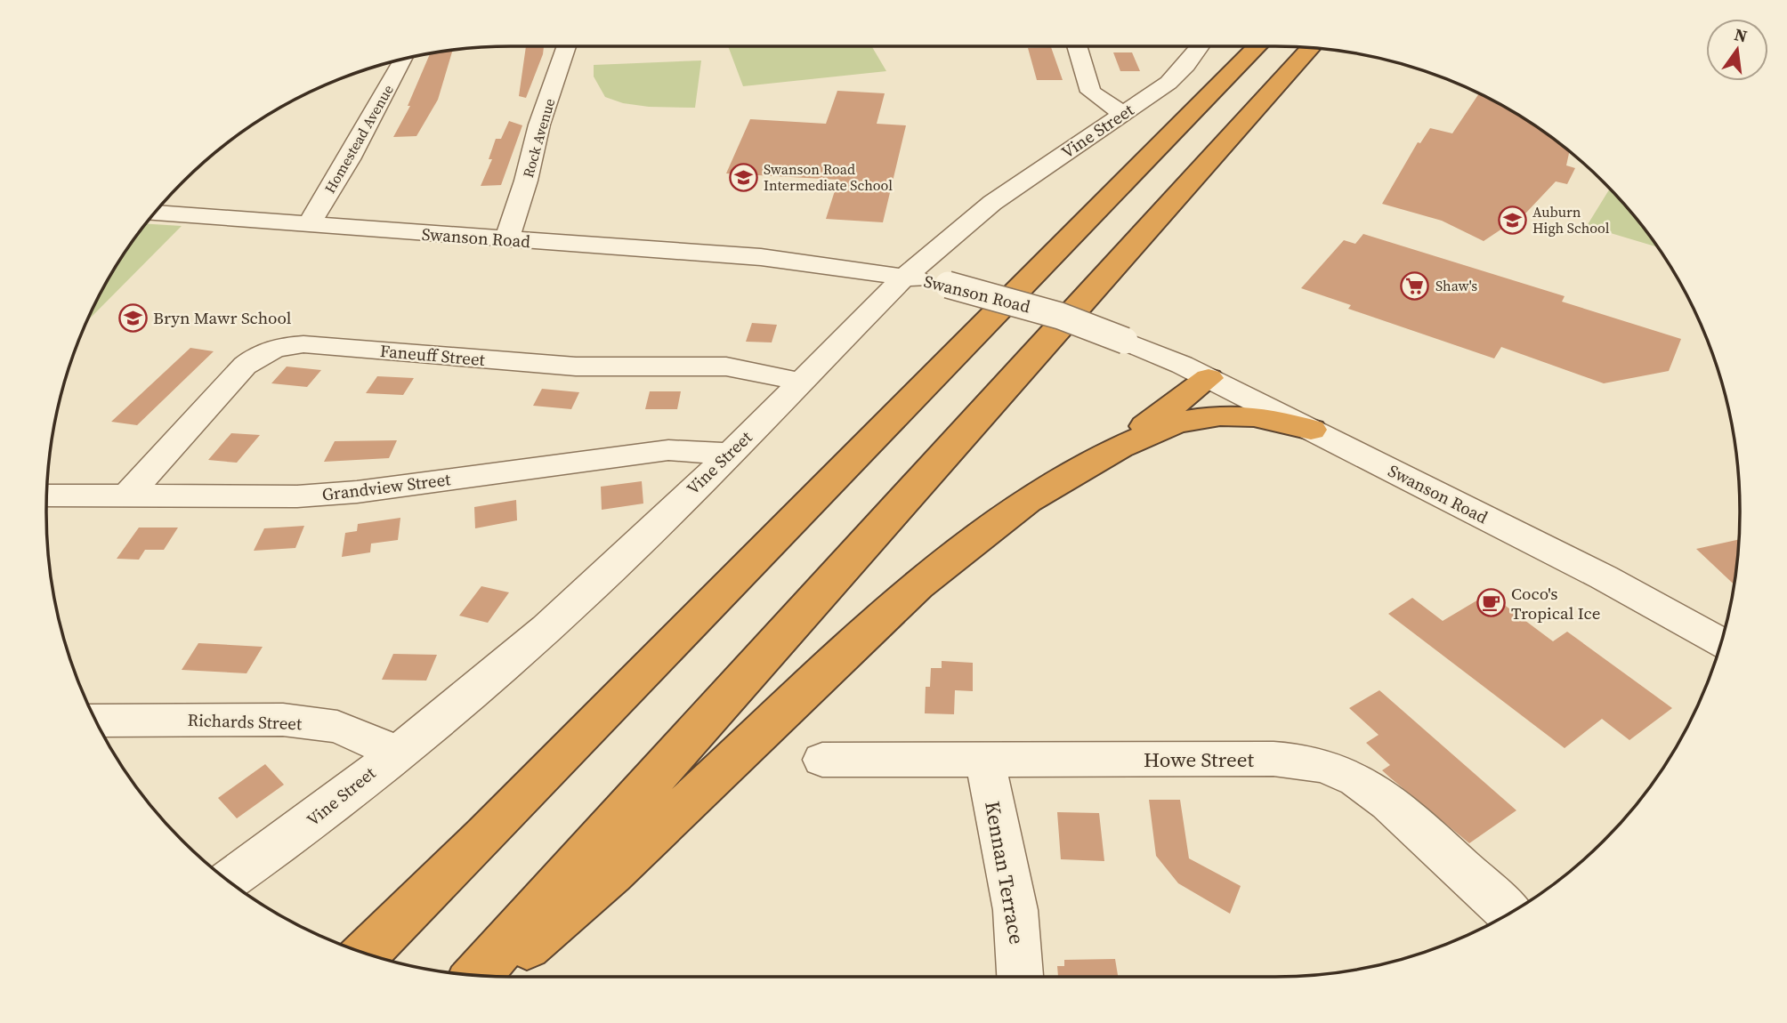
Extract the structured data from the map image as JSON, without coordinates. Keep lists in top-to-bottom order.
{
  "streets": {
    "street": [
      "Vine Street",
      "Rock Avenue",
      "Homestead Avenue",
      "Swanson Road",
      "Faneuff Street",
      "Grandview Street",
      "Richards Street",
      "Howe Street",
      "Kennan Terrace"
    ]
  },
  "crossings": [
    ["Vine Street", "Swanson Road"],
    ["Vine Street", "Faneuff Street"],
    ["Vine Street", "Grandview Street"],
    ["Vine Street", "Richards Street"],
    ["Rock Avenue", "Swanson Road"],
    ["Homestead Avenue", "Swanson Road"],
    ["Faneuff Street", "Grandview Street"],
    ["Howe Street", "Kennan Terrace"]
  ],
  "places": {
    "school or university": ["Swanson Road Intermediate School", "Auburn High School", "Bryn Mawr School"],
    "supermarket": ["Shaw's"],
    "cafe": ["Coco's Tropical Ice"]
  },
  "north": "top"
}
